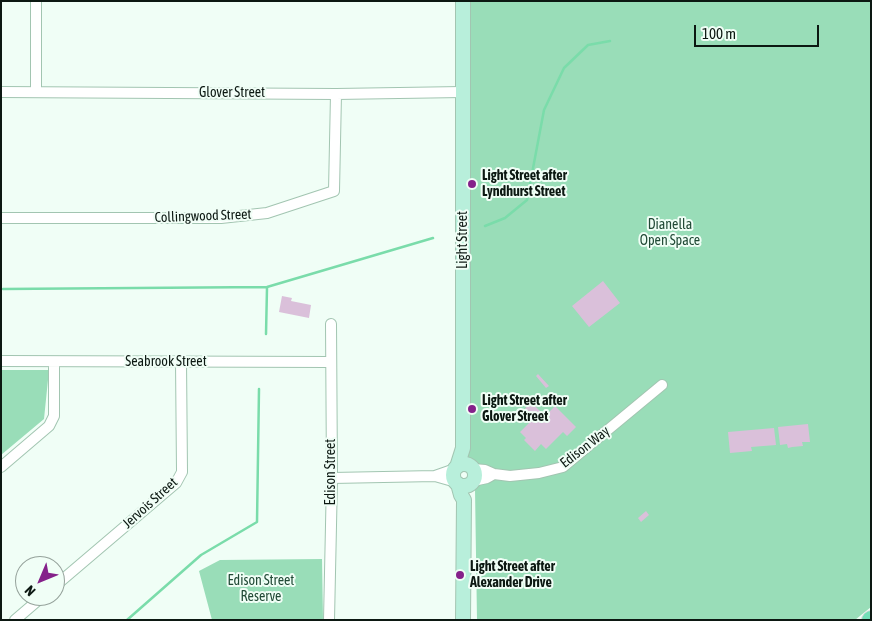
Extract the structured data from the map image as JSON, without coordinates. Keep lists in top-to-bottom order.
{
  "streets": {
    "street": [
      "Glover Street",
      "Collingwood Street",
      "Light Street",
      "Seabrook Street",
      "Edison Way",
      "Edison Street",
      "Jervois Street"
    ]
  },
  "crossings": [
    ["Glover Street", "Collingwood Street"],
    ["Glover Street", "Light Street"],
    ["Light Street", "Edison Way"],
    ["Seabrook Street", "Edison Street"],
    ["Seabrook Street", "Jervois Street"]
  ],
  "parks": ["Dianella Open Space", "Edison Street Reserve"],
  "places": ["Light Street after Lyndhurst Street", "Light Street after Glover Street", "Light Street after Alexander Drive"],
  "scale_bar": "100 m",
  "north": "bottom left"
}
